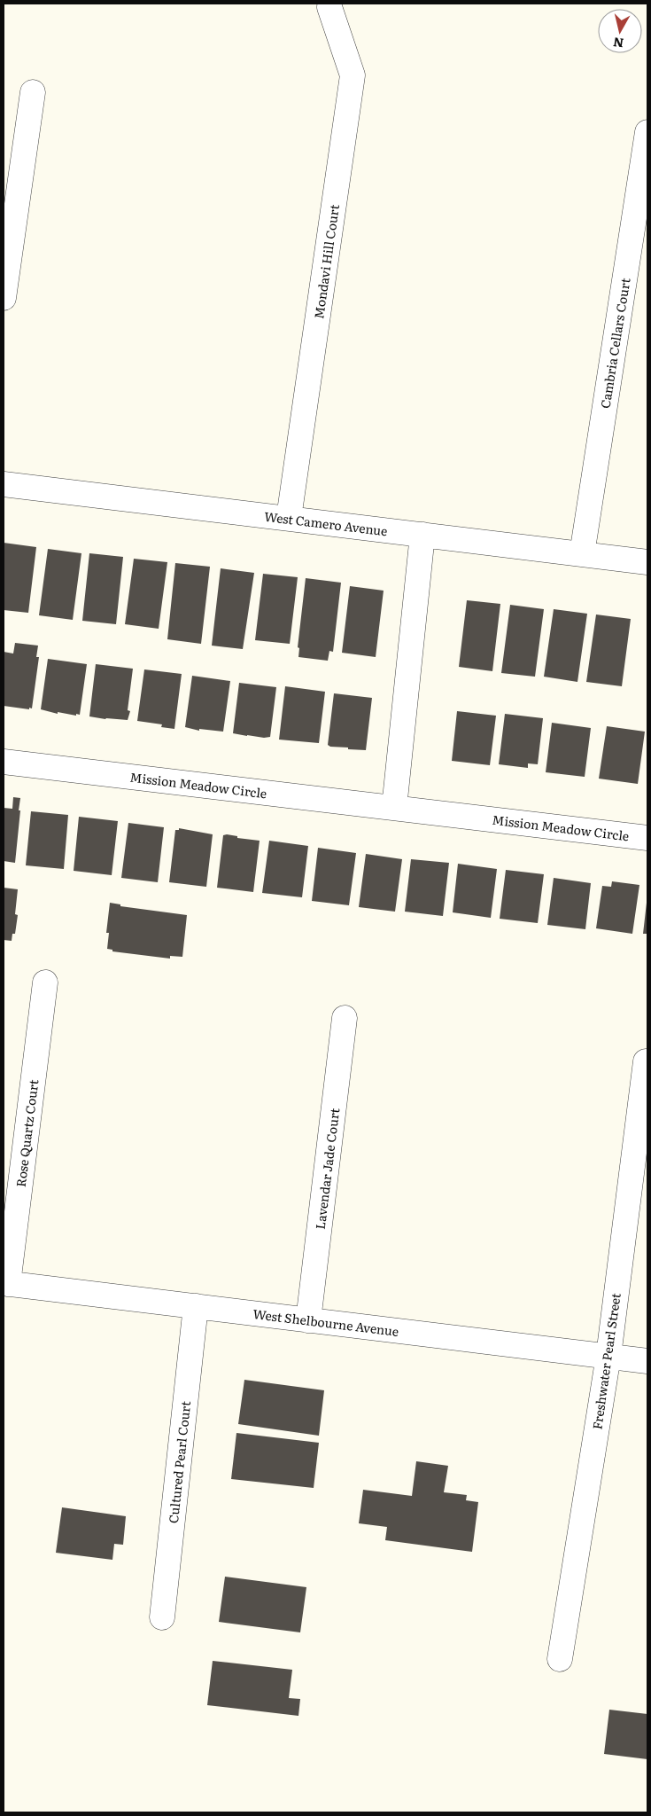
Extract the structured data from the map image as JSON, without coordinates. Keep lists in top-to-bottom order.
{
  "streets": {
    "street": [
      "Mondavi Hill Court",
      "Cambria Cellars Court",
      "West Camero Avenue",
      "Mission Meadow Circle",
      "Rose Quartz Court",
      "Lavendar Jade Court",
      "West Shelbourne Avenue",
      "Freshwater Pearl Street",
      "Cultured Pearl Court"
    ]
  },
  "crossings": [
    ["Mondavi Hill Court", "West Camero Avenue"],
    ["Cambria Cellars Court", "West Camero Avenue"],
    ["Rose Quartz Court", "West Shelbourne Avenue"],
    ["Lavendar Jade Court", "West Shelbourne Avenue"],
    ["West Shelbourne Avenue", "Freshwater Pearl Street"],
    ["West Shelbourne Avenue", "Cultured Pearl Court"]
  ],
  "north": "bottom"
}
